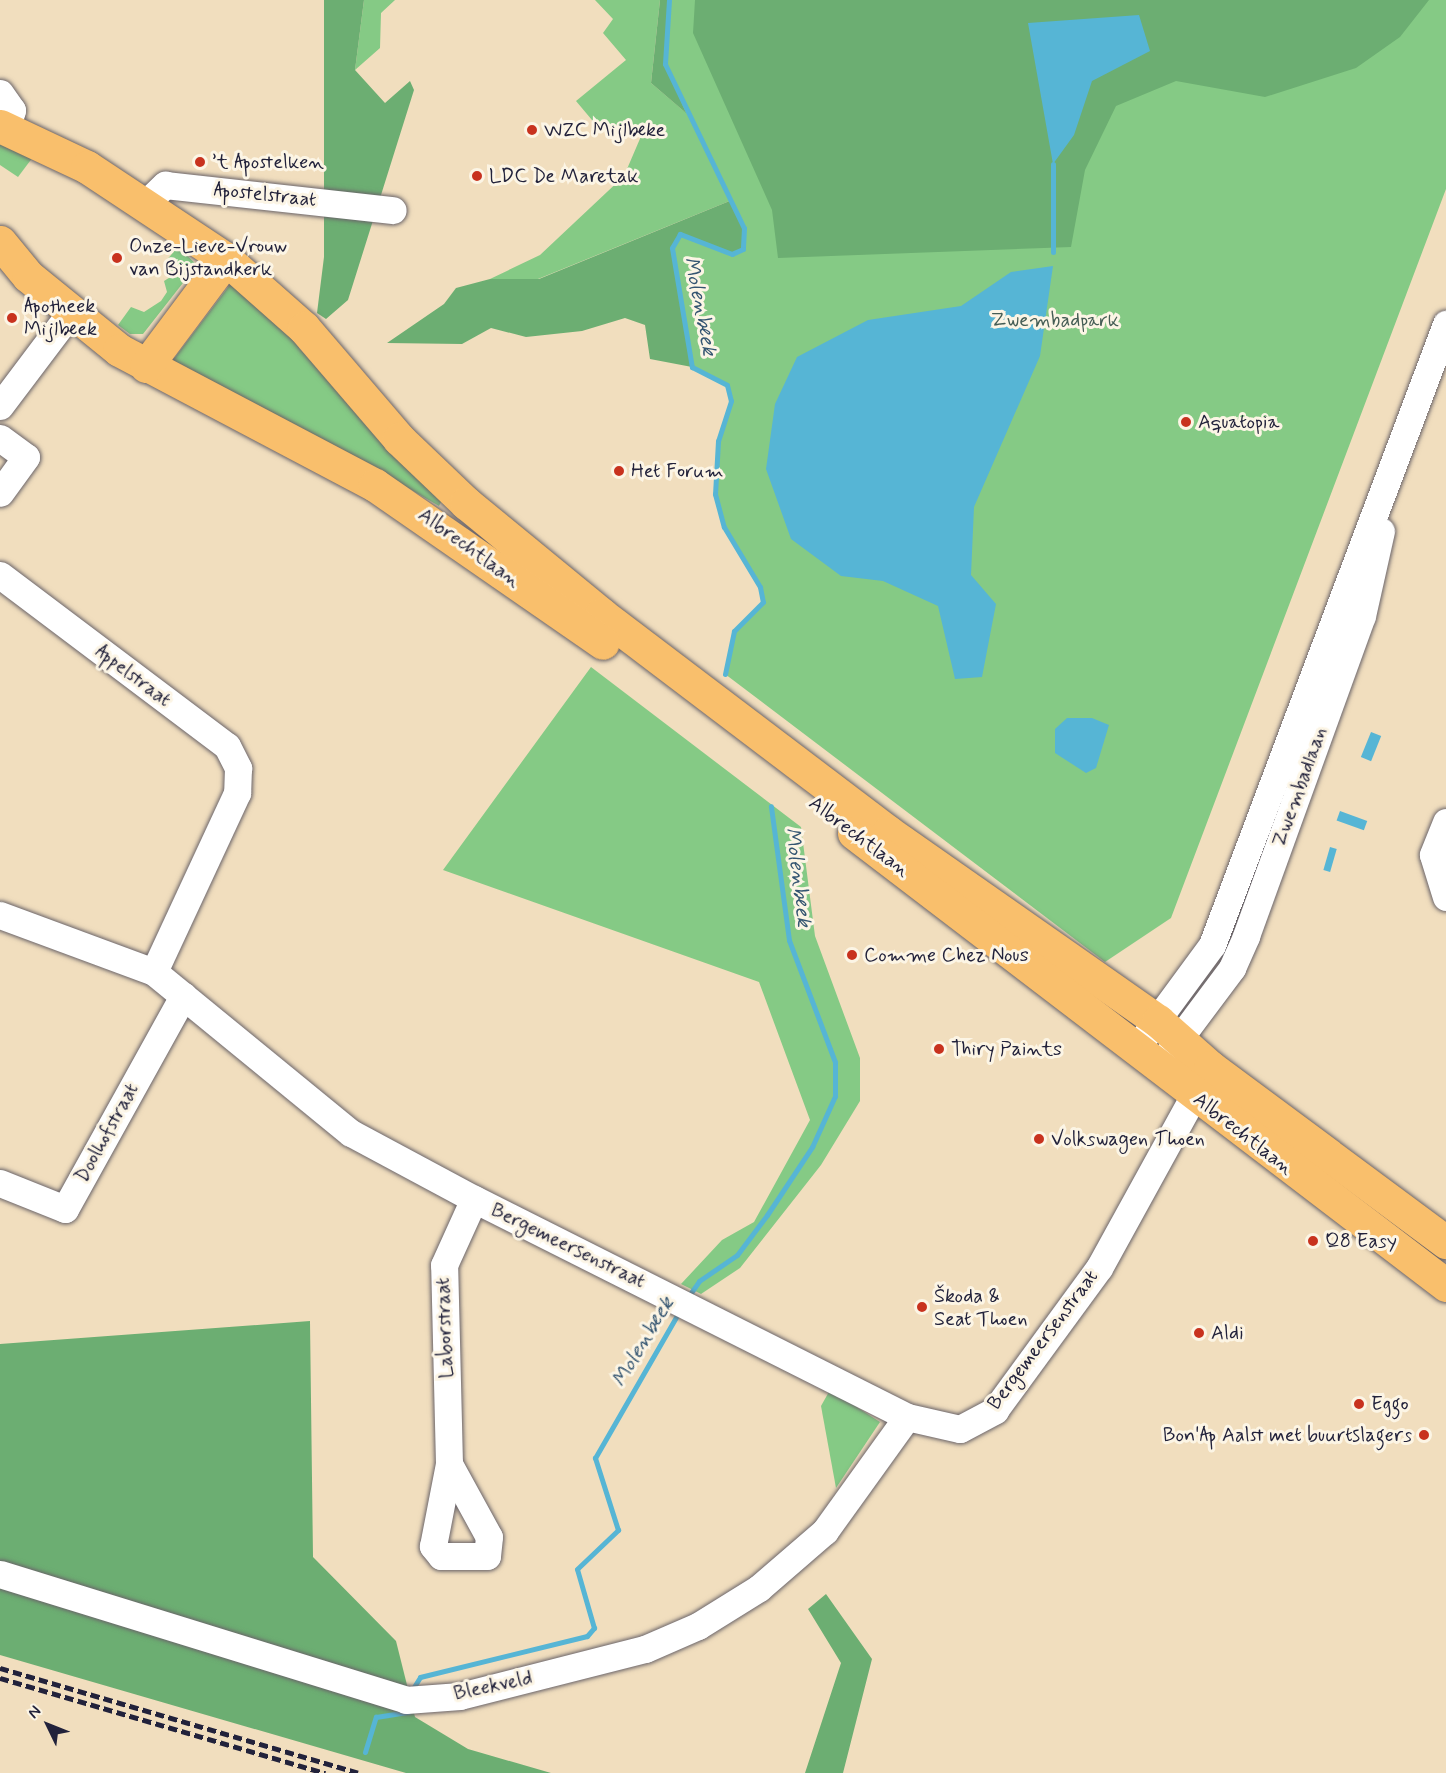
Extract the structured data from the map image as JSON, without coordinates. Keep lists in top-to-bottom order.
{
  "streets": {
    "main road": ["Albrechtlaan"],
    "street": [
      "Apostelstraat",
      "Appelstraat",
      "Zwembadlaan",
      "Doolhofstraat",
      "Bergemeersenstraat",
      "Laborstraat",
      "Bleekveld"
    ]
  },
  "crossings": [
    ["Apostelstraat", "Albrechtlaan"],
    ["Albrechtlaan", "Zwembadlaan"],
    ["Albrechtlaan", "Bergemeersenstraat"],
    ["Appelstraat", "Bergemeersenstraat"],
    ["Doolhofstraat", "Bergemeersenstraat"],
    ["Bergemeersenstraat", "Laborstraat"],
    ["Bergemeersenstraat", "Bleekveld"]
  ],
  "water": ["Molenbeek"],
  "parks": ["Zwembadpark"],
  "places": [
    "WZC Mijlbeke",
    "’t Apostelken",
    "LDC De Maretak",
    "Onze-Lieve-Vrouw van Bijstandkerk",
    "Apotheek Mijlbeek",
    "Aquatopia",
    "Het Forum",
    "Comme Chez Nous",
    "Thiry Paints",
    "Volkswagen Thoen",
    "Q8 Easy",
    "Škoda & Seat Thoen",
    "Aldi",
    "Eggo",
    "Bon'Ap Aalst met buurtslagers"
  ],
  "north": "top left"
}
